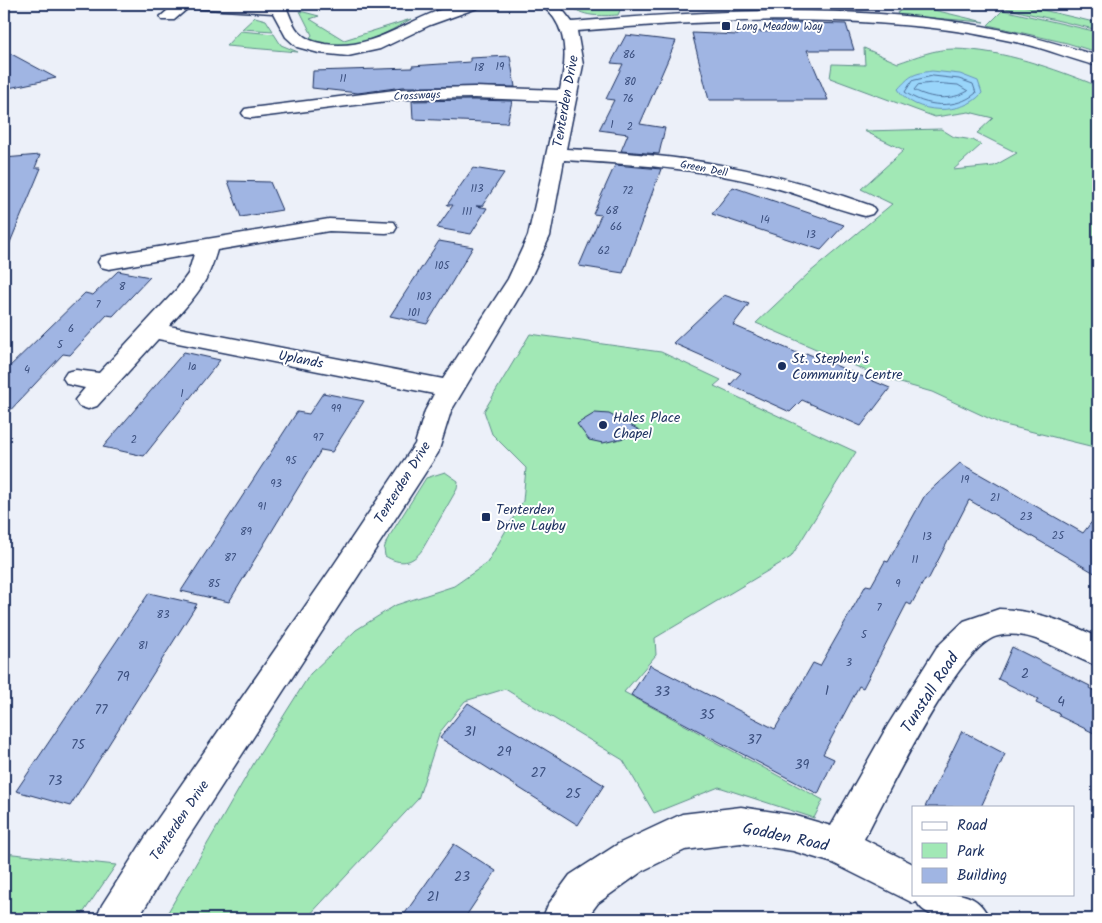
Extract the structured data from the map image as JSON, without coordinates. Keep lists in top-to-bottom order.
{
  "streets": {
    "street": [
      "Crossways",
      "Tenterden Drive",
      "Green Dell",
      "Uplands",
      "Tunstall Road",
      "Godden Road"
    ]
  },
  "crossings": [
    ["Crossways", "Tenterden Drive"],
    ["Tenterden Drive", "Green Dell"],
    ["Tenterden Drive", "Uplands"],
    ["Tunstall Road", "Godden Road"]
  ],
  "places": {
    "transit": ["Long Meadow Way", "Tenterden Drive Layby"],
    "other": ["St. Stephen's Community Centre", "Hales Place Chapel"]
  },
  "house_numbers": [
    "86",
    "19",
    "18",
    "11",
    "80",
    "76",
    "1",
    "2",
    "113",
    "72",
    "68",
    "111",
    "14",
    "66",
    "13",
    "62",
    "105",
    "8",
    "103",
    "7",
    "101",
    "6",
    "5",
    "1a",
    "4",
    "1",
    "99",
    "97",
    "2",
    "95",
    "19",
    "93",
    "21",
    "91",
    "23",
    "89",
    "25",
    "13",
    "87",
    "11",
    "85",
    "9",
    "7",
    "83",
    "5",
    "81",
    "3",
    "2",
    "79",
    "1",
    "33",
    "4",
    "77",
    "35",
    "31",
    "37",
    "75",
    "29",
    "39",
    "27",
    "73",
    "25",
    "23",
    "21"
  ],
  "legend": ["Road", "Park", "Building"]
}
